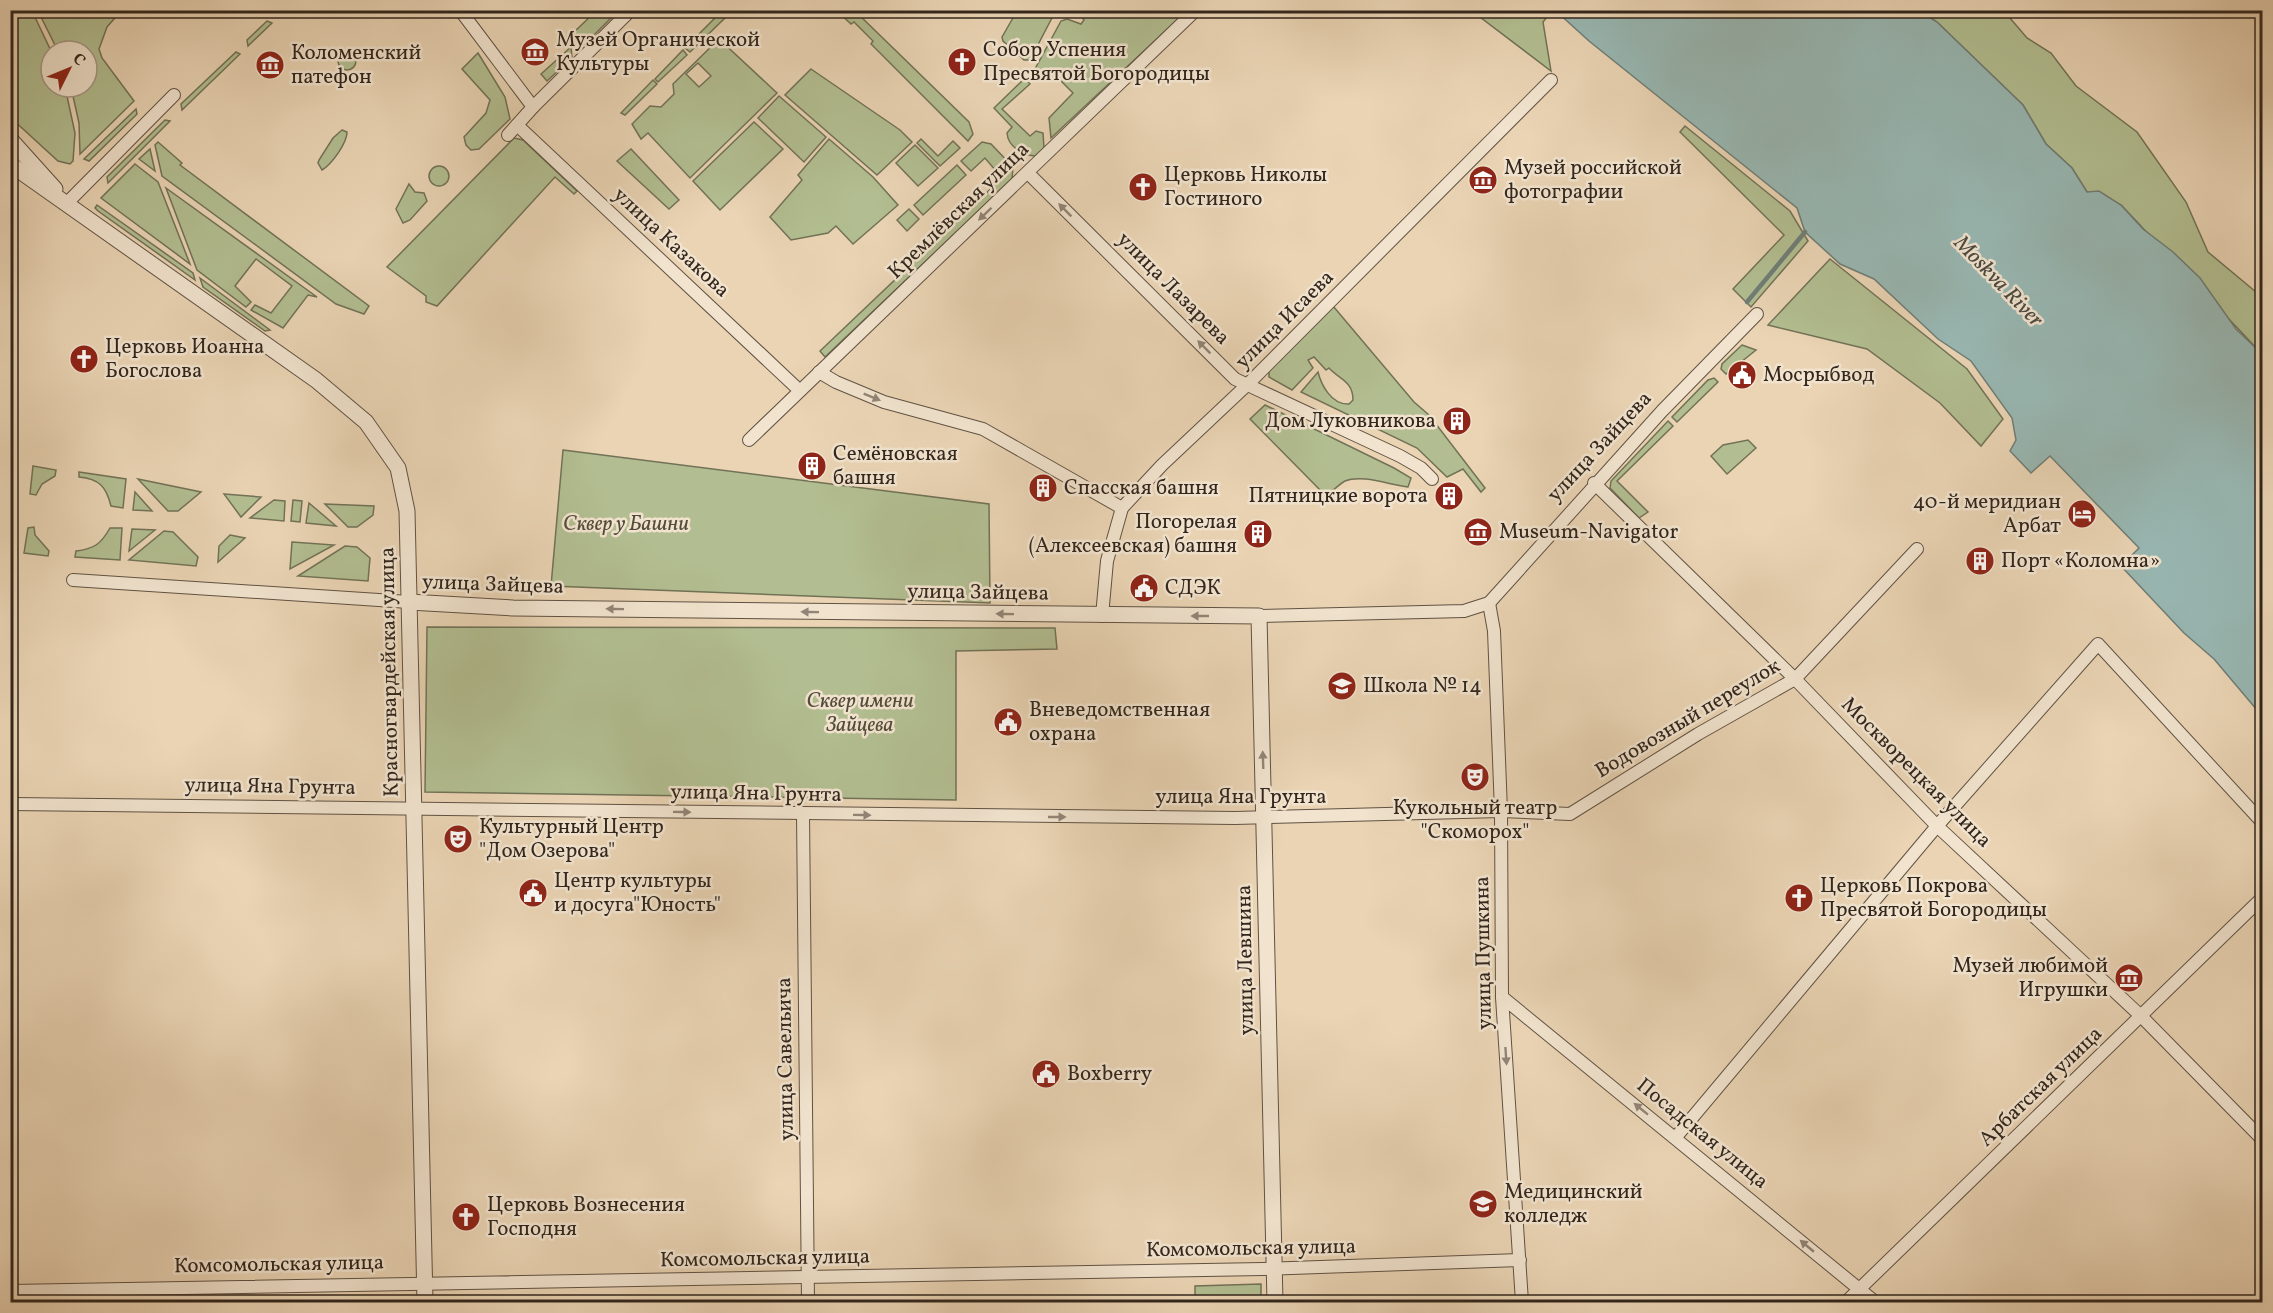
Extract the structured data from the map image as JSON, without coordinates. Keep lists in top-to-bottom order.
{
  "streets": {
    "street": [
      "Кремлёвская улица",
      "улица Казакова",
      "улица Лазарева",
      "улица Исаева",
      "улица Зайцева",
      "Красногвардейская улица",
      "Водовозный переулок",
      "Москворецкая улица",
      "улица Яна Грунта",
      "улица Пушкина",
      "улица Левшина",
      "улица Савельича",
      "Арбатская улица",
      "Посадская улица",
      "Комсомольская улица"
    ]
  },
  "crossings": [
    ["Кремлёвская улица", "улица Казакова"],
    ["Кремлёвская улица", "улица Лазарева"],
    ["улица Лазарева", "улица Исаева"],
    ["улица Исаева", "улица Зайцева"],
    ["улица Зайцева", "Красногвардейская улица"],
    ["улица Зайцева", "Москворецкая улица"],
    ["улица Зайцева", "улица Пушкина"],
    ["улица Зайцева", "улица Левшина"],
    ["Красногвардейская улица", "улица Яна Грунта"],
    ["Красногвардейская улица", "Комсомольская улица"],
    ["Водовозный переулок", "Москворецкая улица"],
    ["Водовозный переулок", "улица Яна Грунта"],
    ["Водовозный переулок", "улица Пушкина"],
    ["Москворецкая улица", "Арбатская улица"],
    ["улица Яна Грунта", "улица Пушкина"],
    ["улица Яна Грунта", "улица Левшина"],
    ["улица Яна Грунта", "улица Савельича"],
    ["улица Пушкина", "Посадская улица"],
    ["улица Пушкина", "Комсомольская улица"],
    ["улица Левшина", "Комсомольская улица"],
    ["улица Савельича", "Комсомольская улица"],
    ["Арбатская улица", "Посадская улица"]
  ],
  "one_way": [
    "Кремлёвская улица",
    "улица Лазарева",
    "улица Зайцева",
    "улица Яна Грунта",
    "улица Пушкина",
    "Посадская улица"
  ],
  "water": ["Moskva River"],
  "parks": ["Сквер у Башни", "Сквер имени Зайцева"],
  "places": {
    "museum": [
      "Музей Органической Культуры",
      "Коломенский патефон",
      "Музей российской фотографии",
      "Museum-Navigator",
      "Музей любимой Игрушки"
    ],
    "church": [
      "Собор Успения Пресвятой Богородицы",
      "Церковь Николы Гостиного",
      "Церковь Иоанна Богослова",
      "Церковь Покрова Пресвятой Богородицы",
      "Церковь Вознесения Господня"
    ],
    "public building": [
      "Мосрыбвод",
      "СДЭК",
      "Вневедомственная охрана",
      "Центр культуры и досуга\"Юность\"",
      "Boxberry"
    ],
    "building": [
      "Дом Луковникова",
      "Семёновская башня",
      "Спасская башня",
      "Пятницкие ворота",
      "Погорелая (Алексеевская) башня",
      "Порт «Коломна»"
    ],
    "hotel": ["40-й меридиан Арбат"],
    "school or university": ["Школа № 14", "Медицинский колледж"],
    "theatre": ["Кукольный театр \"Скоморох\"", "Культурный Центр \"Дом Озерова\""]
  },
  "north": "top right"
}
